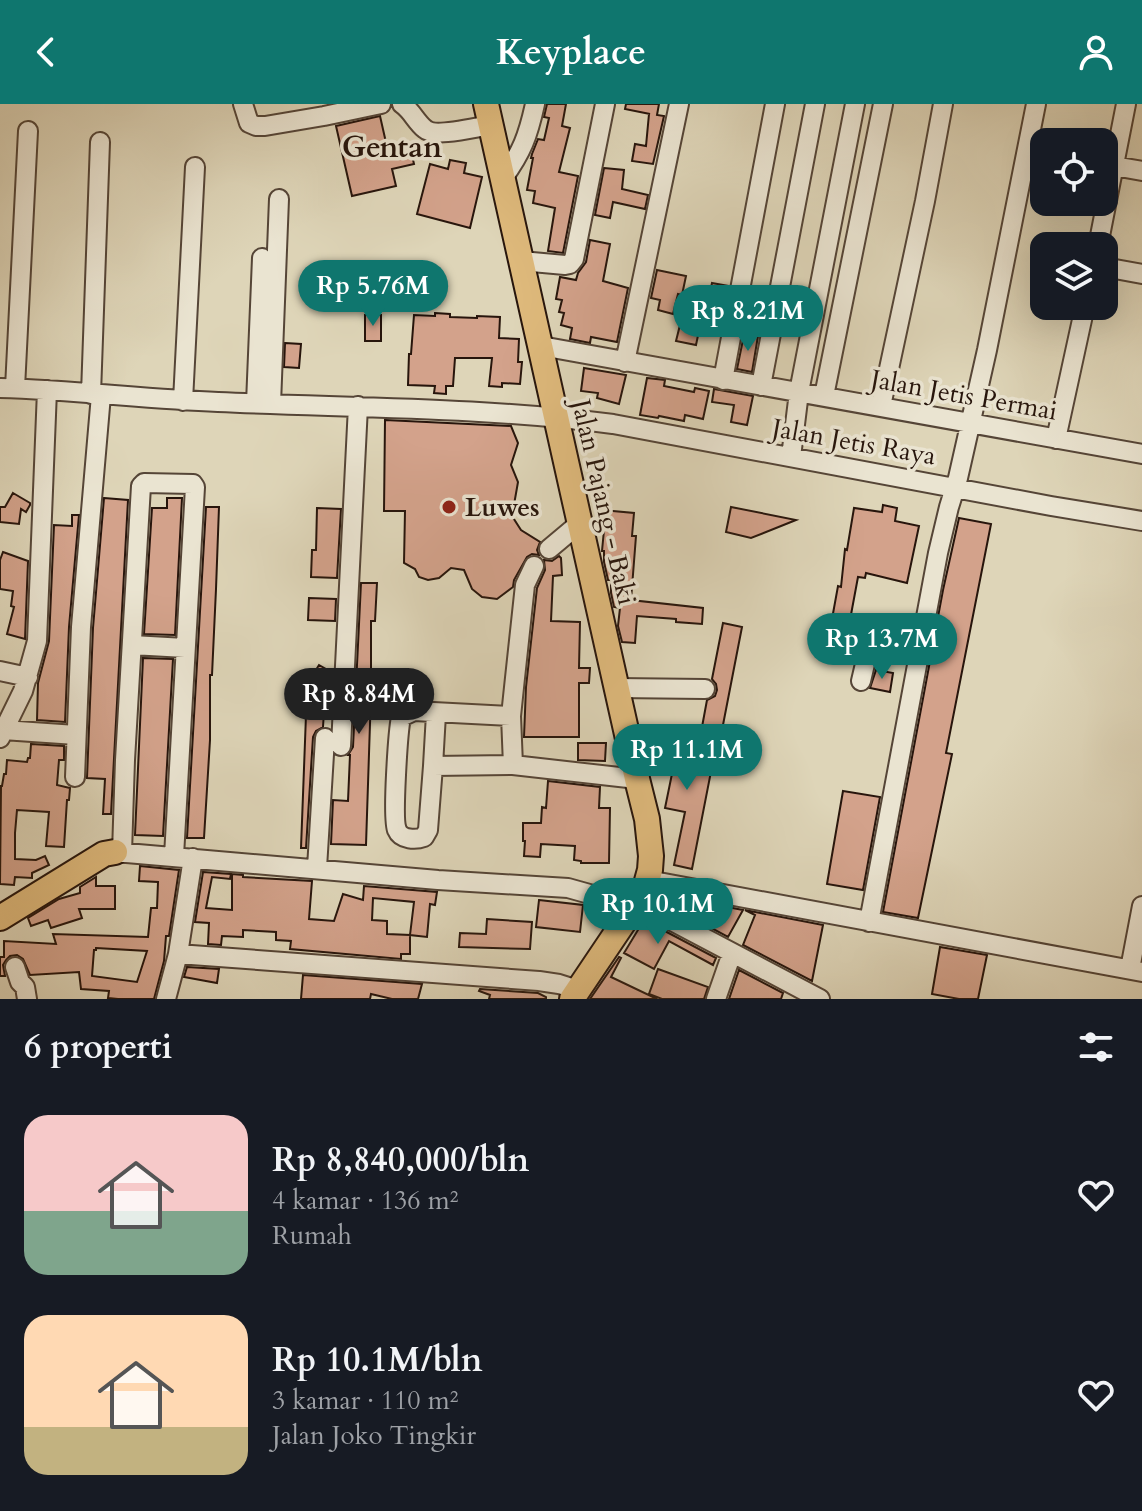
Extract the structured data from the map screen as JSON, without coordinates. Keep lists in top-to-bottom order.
{
  "streets": {
    "main road": ["Jalan Pajang - Baki"],
    "street": ["Jalan Jetis Permai", "Jalan Jetis Raya"]
  },
  "crossings": [
    ["Jalan Jetis Permai", "Jalan Pajang - Baki"],
    ["Jalan Jetis Raya", "Jalan Pajang - Baki"]
  ],
  "districts": ["Gentan"],
  "places": ["Luwes"],
  "page": {
    "header": "Keyplace",
    "price": [
      "Rp 5.76M",
      "Rp 8.21M",
      "Rp 13.7M",
      "Rp 8.84M",
      "Rp 11.1M",
      "Rp 10.1M"
    ],
    "heading": "6 properti",
    "list": [
      {
        "name": "Rp 8,840,000/bln",
        "note": "4 kamar · 136 m² · Rumah"
      },
      {
        "name": "Rp 10.1M/bln",
        "note": "3 kamar · 110 m² · Jalan Joko Tingkir"
      }
    ]
  }
}
